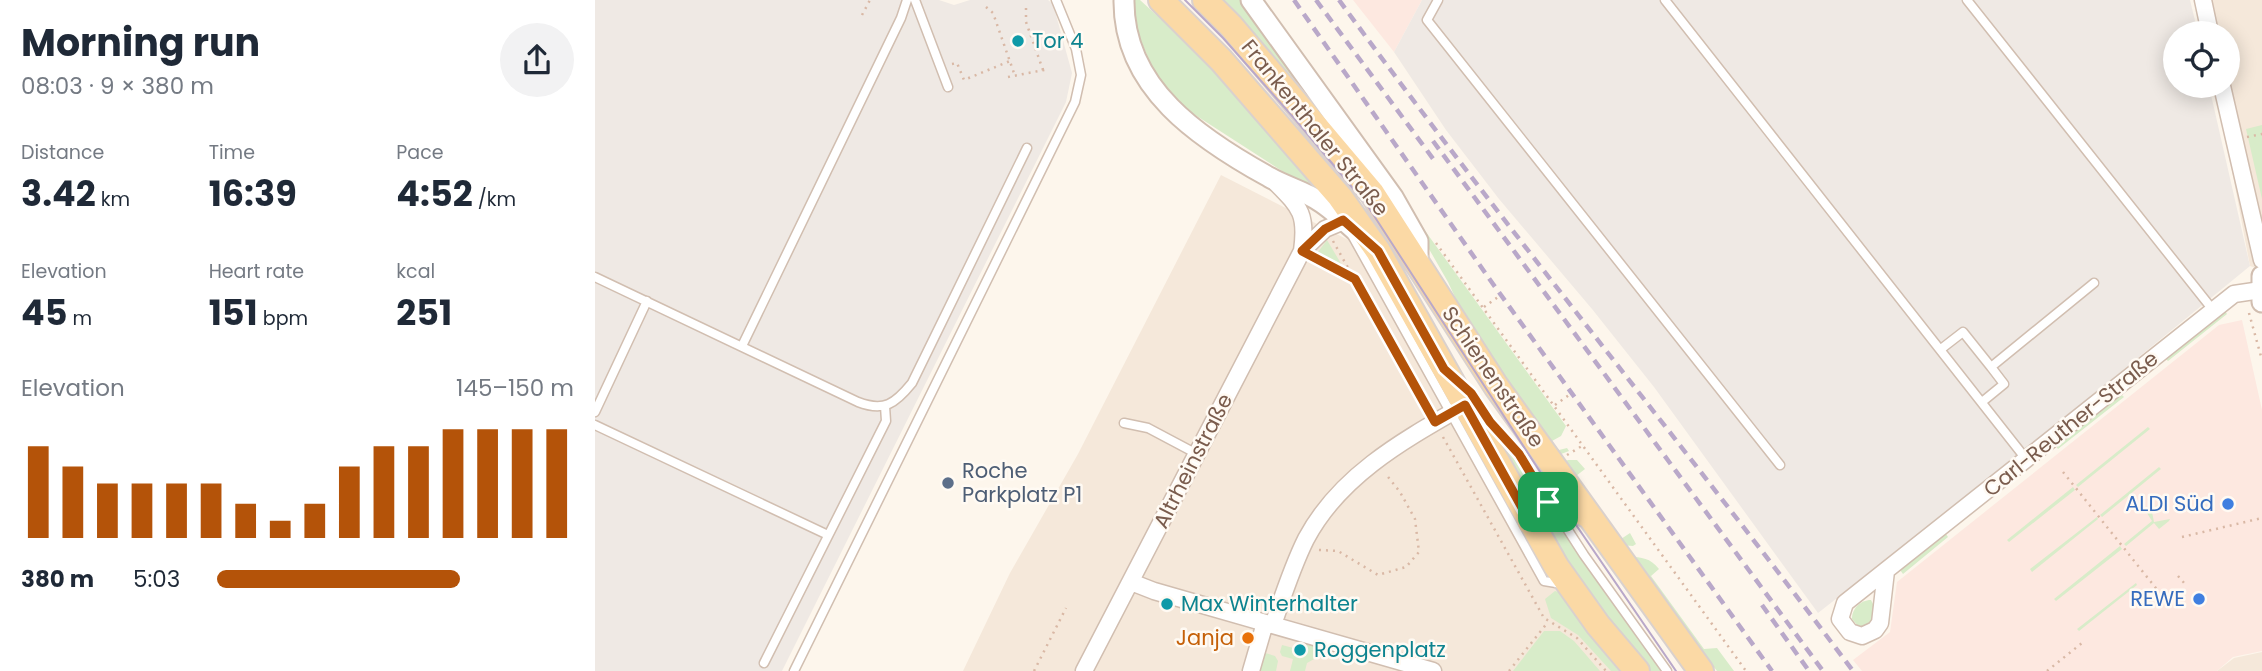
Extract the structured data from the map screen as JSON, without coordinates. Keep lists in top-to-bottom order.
{
  "streets": {
    "main road": ["Frankenthaler Straße", "Schienenstraße"],
    "street": ["Carl-Reuther-Straße", "Altrheinstraße"]
  },
  "crossings": [
    ["Frankenthaler Straße", "Schienenstraße"],
    ["Schienenstraße", "Altrheinstraße"]
  ],
  "places": [
    "Tor 4",
    "Roche Parkplatz P1",
    "ALDI Süd",
    "REWE",
    "Max Winterhalter",
    "Janja",
    "Roggenplatz"
  ],
  "page": {
    "heading": ["Morning run", "08:03 · 9 × 380 m"],
    "stats": [
      ["Distance", "3.42 km"],
      ["Time", "16:39"],
      ["Pace", "4:52 /km"],
      ["Elevation", "45 m"],
      ["Heart rate", "151 bpm"],
      ["kcal", "251"]
    ],
    "chart": ["Elevation", "145–150 m"],
    "list": [
      {
        "name": "380 m",
        "note": "5:03"
      }
    ]
  }
}
